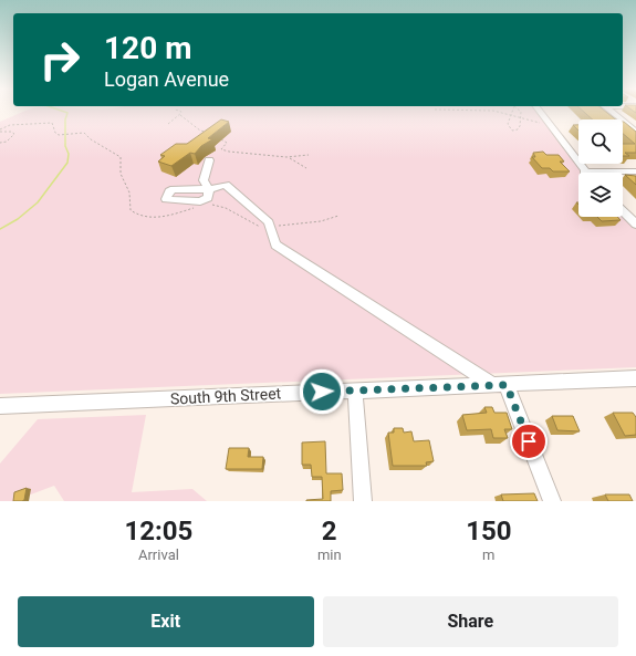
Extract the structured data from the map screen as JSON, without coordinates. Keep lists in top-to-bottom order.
{
  "streets": {
    "street": ["South 9th Street"]
  },
  "page": {
    "turn": ["120 m", "Logan Avenue"],
    "eta": [
      "12:05",
      "Arrival",
      "2",
      "min",
      "150",
      "m"
    ],
    "buttons": ["Exit", "Share"]
  }
}
